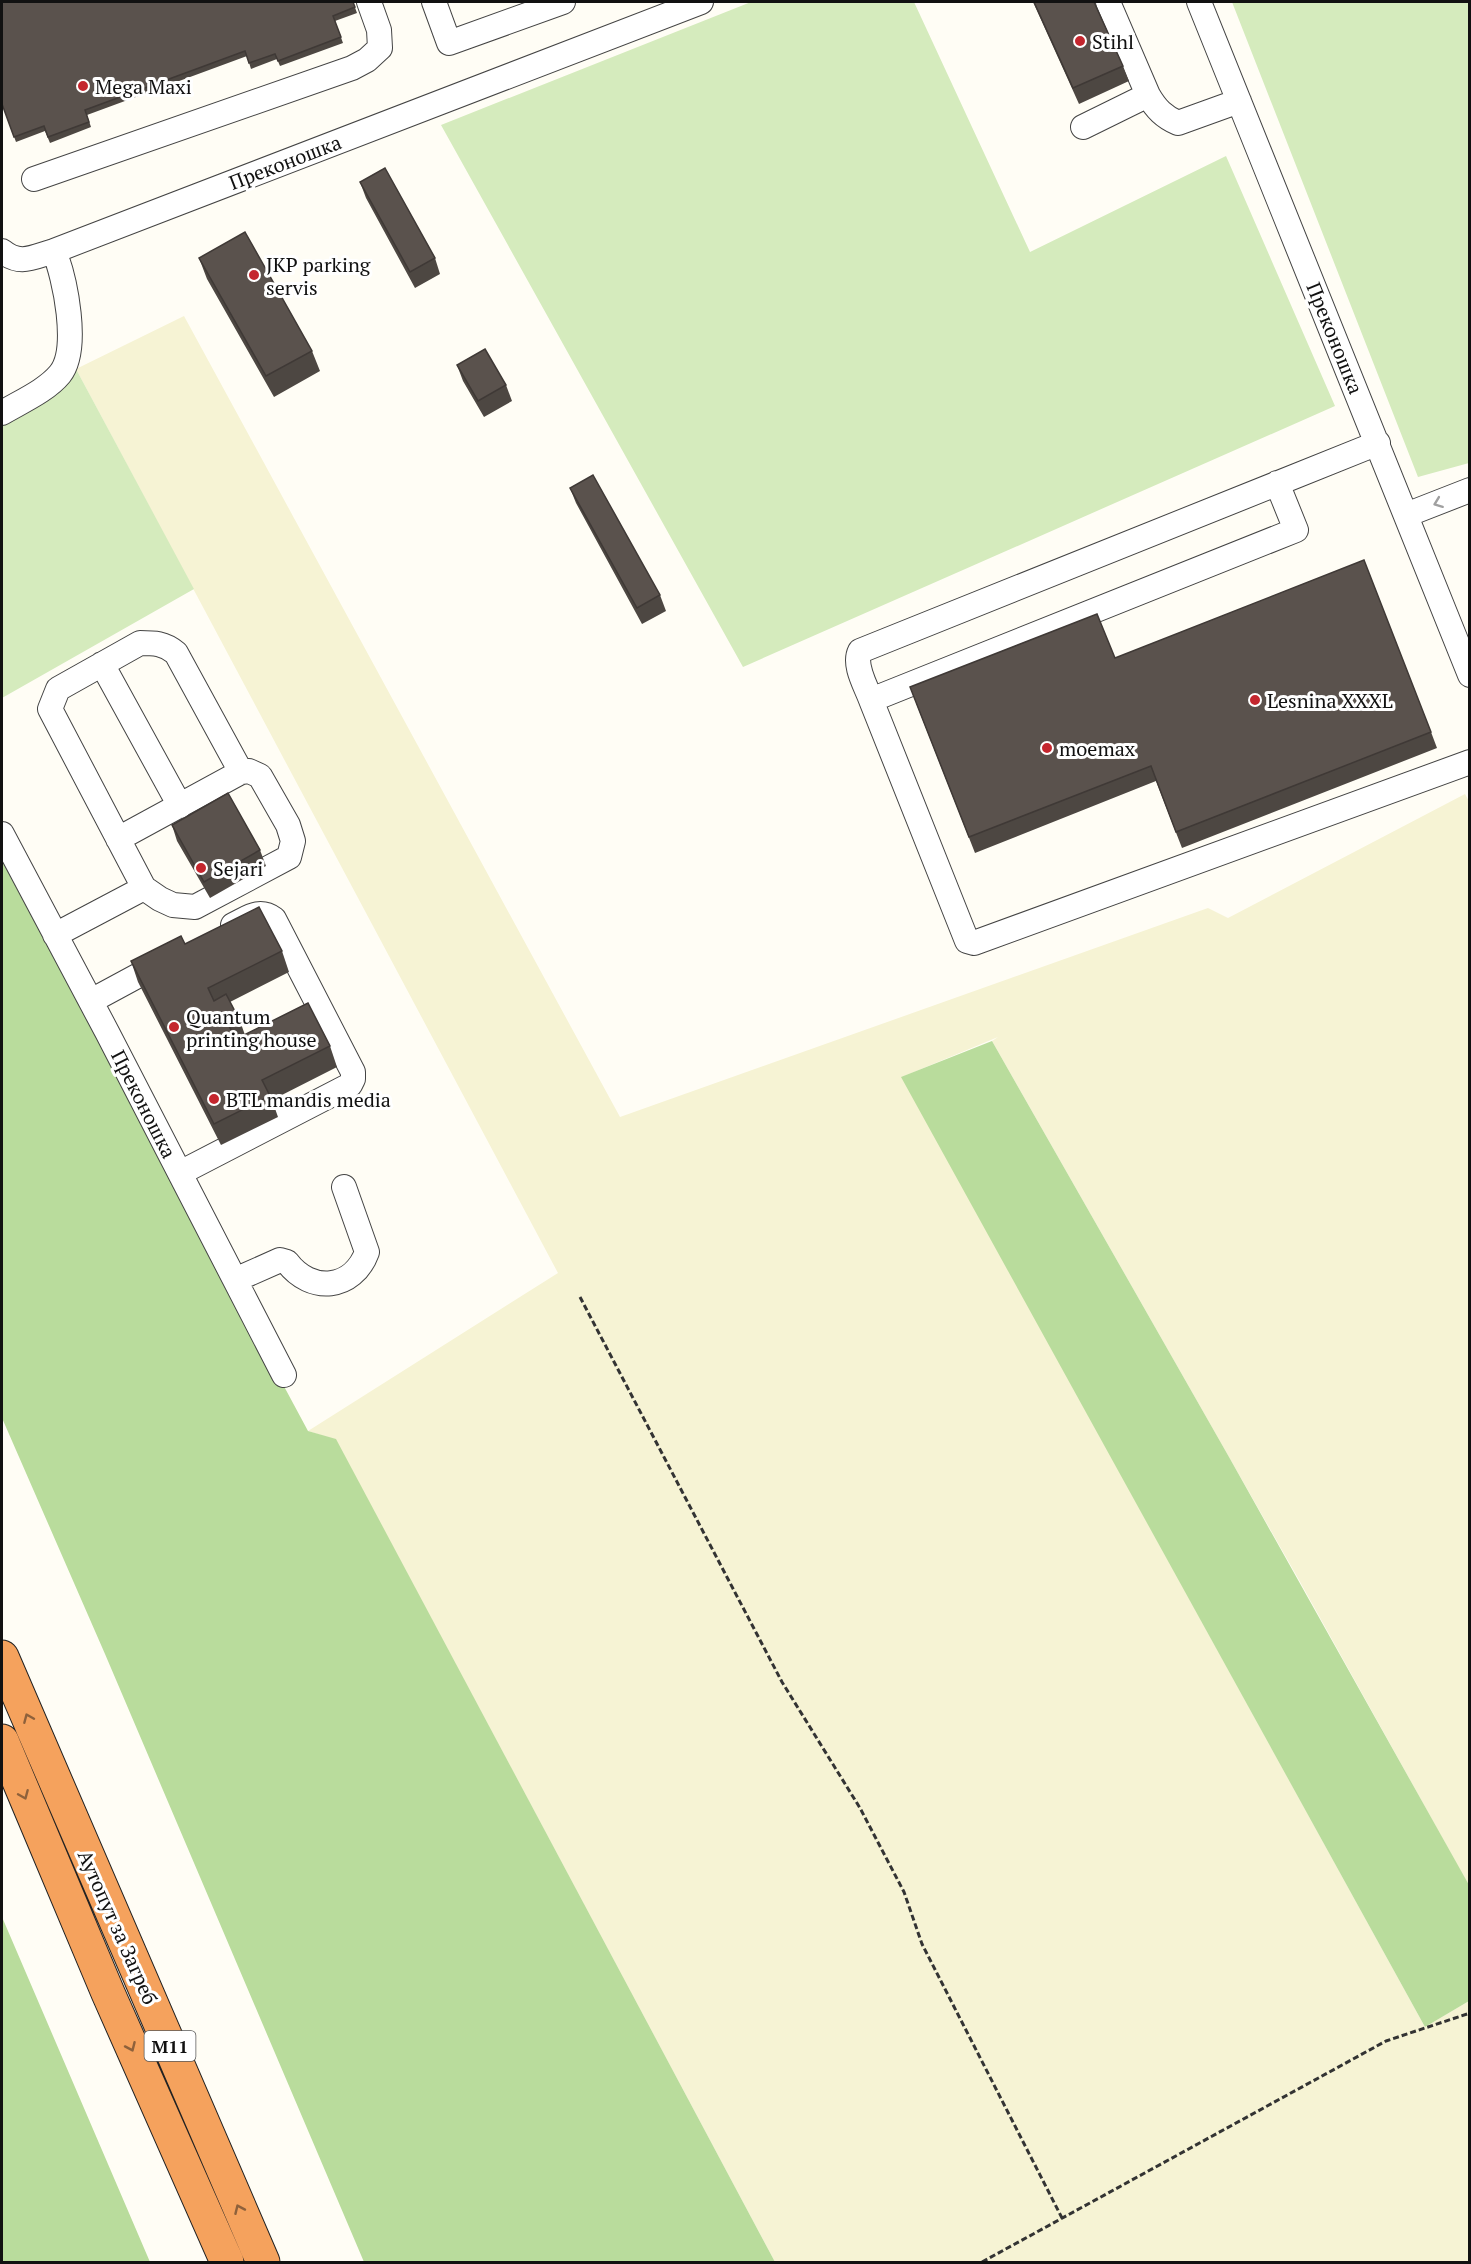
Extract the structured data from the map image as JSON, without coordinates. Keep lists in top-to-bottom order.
{
  "streets": {
    "highway": ["Аутопут за Загреб", "M11"],
    "street": ["Преконошка"]
  },
  "places": [
    "Stihl",
    "Mega Maxi",
    "JKP parking servis",
    "Lesnina XXXL",
    "moemax",
    "Sejari",
    "Quantum printing house",
    "BTL mandis media"
  ]
}
